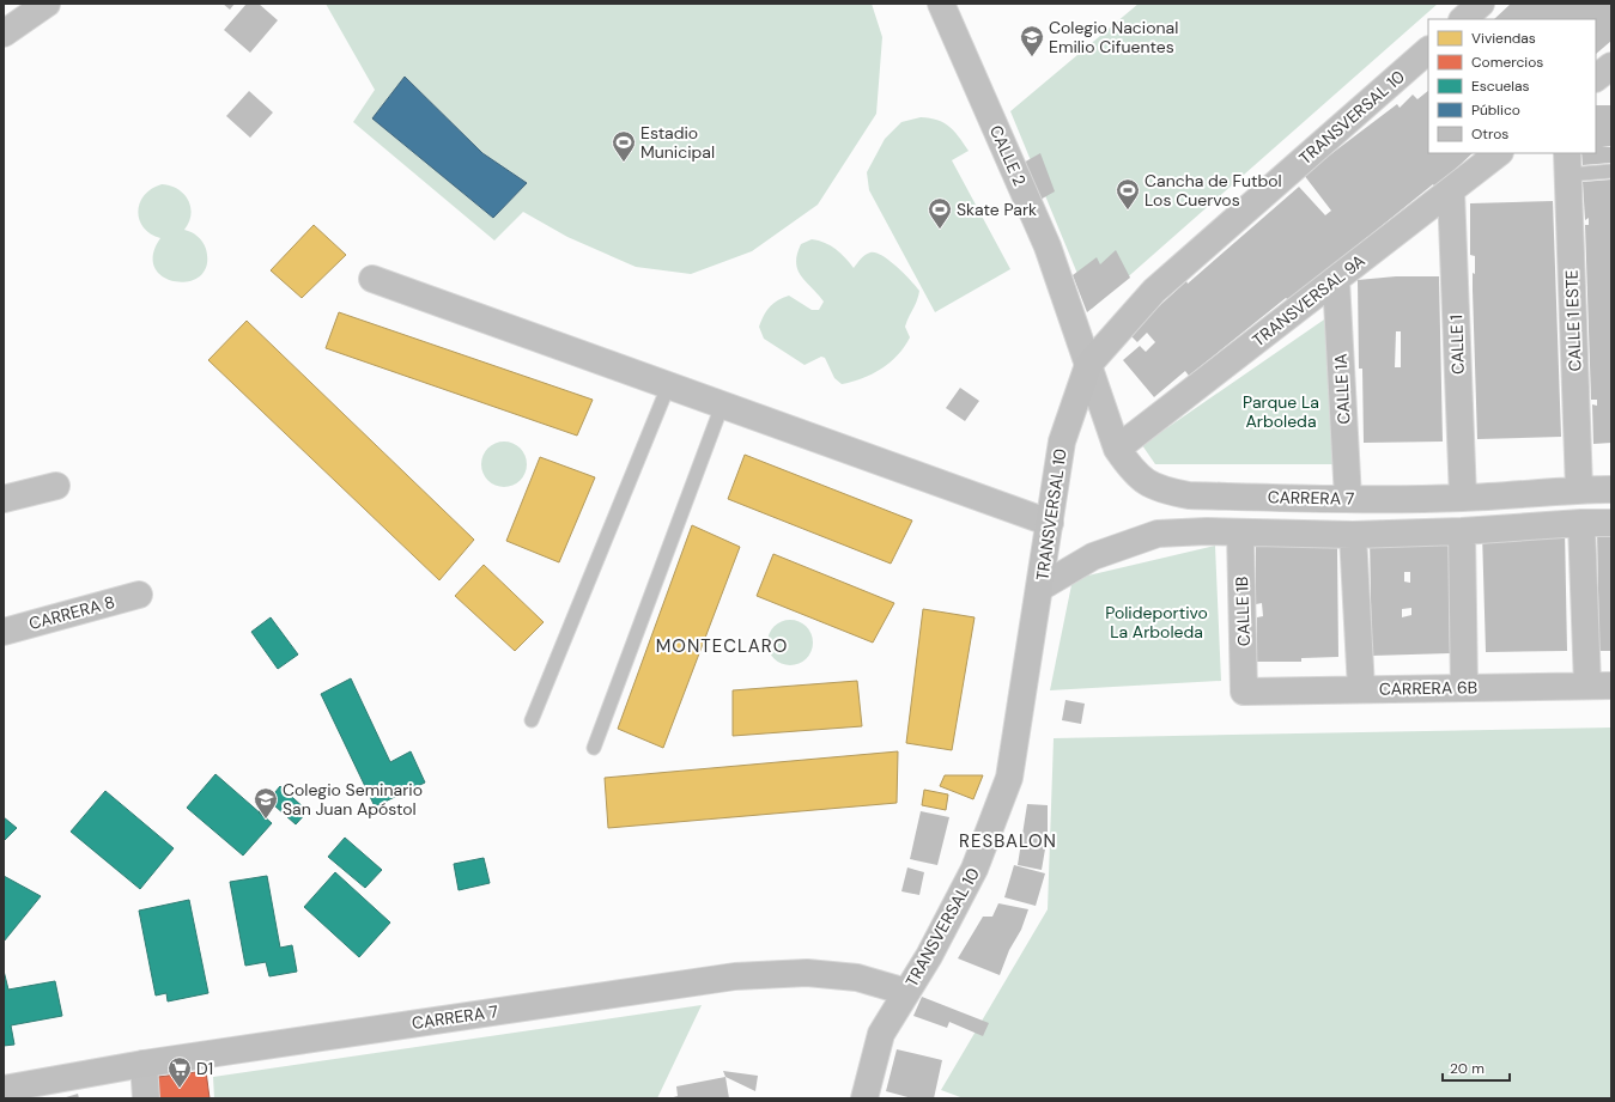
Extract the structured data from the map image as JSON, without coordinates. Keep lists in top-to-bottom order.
{
  "streets": {
    "main road": ["TRANSVERSAL 10", "CARRERA 7"],
    "street": [
      "CALLE 2",
      "TRANSVERSAL 9A",
      "CALLE 1 ESTE",
      "CALLE 1",
      "CALLE 1A",
      "CALLE 1B",
      "CARRERA 8",
      "CARRERA 6B"
    ]
  },
  "crossings": [
    ["TRANSVERSAL 10", "CALLE 2"],
    ["TRANSVERSAL 10", "CARRERA 7"],
    ["CALLE 2", "CARRERA 7"],
    ["TRANSVERSAL 9A", "CALLE 1"],
    ["TRANSVERSAL 9A", "CALLE 1A"],
    ["TRANSVERSAL 9A", "CARRERA 7"],
    ["CALLE 1 ESTE", "CARRERA 7"],
    ["CALLE 1", "CARRERA 7"],
    ["CALLE 1A", "CARRERA 7"],
    ["CALLE 1B", "CARRERA 6B"]
  ],
  "districts": ["MONTECLARO", "RESBALON"],
  "parks": ["Parque La Arboleda", "Polideportivo La Arboleda"],
  "places": {
    "school or university": ["Colegio Nacional Emilio Cifuentes", "Colegio Seminario San Juan Apóstol"],
    "sports": ["Estadio Municipal", "Cancha de Futbol Los Cuervos", "Skate Park"],
    "supermarket": ["D1"]
  },
  "legend": [
    "Viviendas",
    "Comercios",
    "Escuelas",
    "Público",
    "Otros"
  ],
  "scale_bar": "20 m"
}
